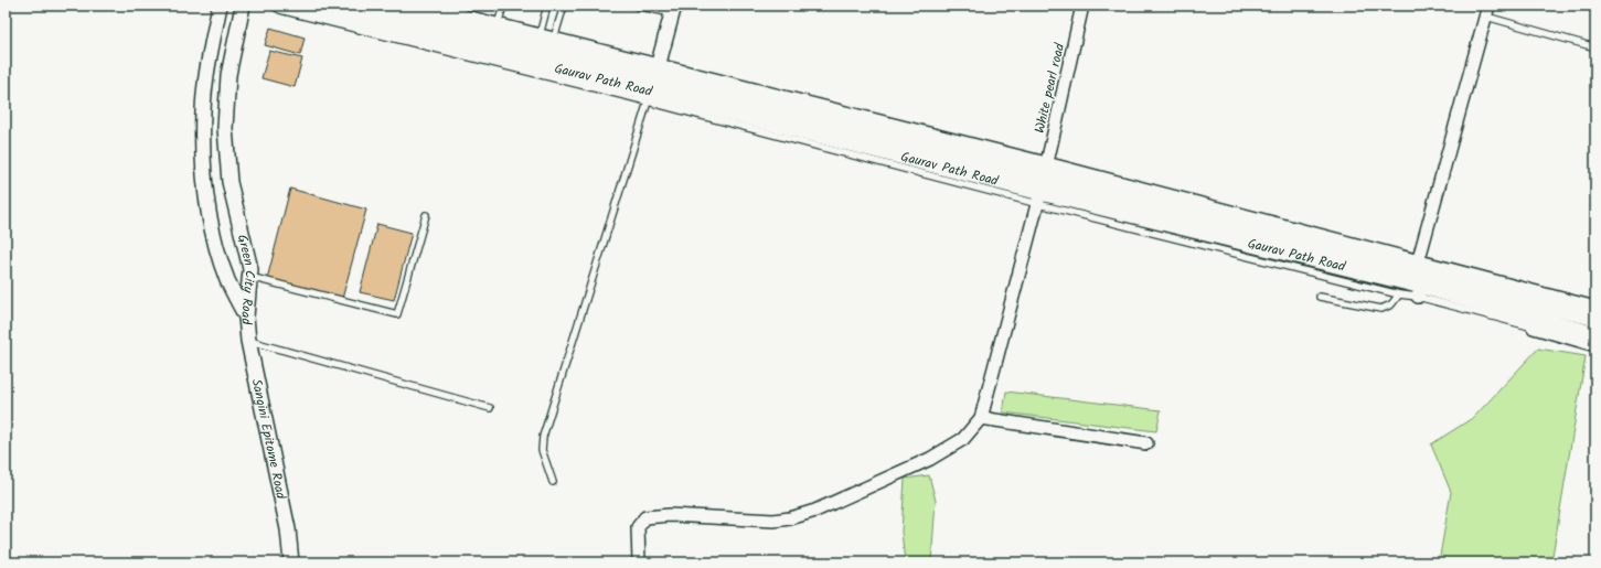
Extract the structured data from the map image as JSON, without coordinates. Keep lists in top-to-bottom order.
{
  "streets": {
    "main road": ["Gaurav Path Road"],
    "street": ["White pearl road", "Green City Road", "Sangini Epitome Road"]
  },
  "crossings": [
    ["Gaurav Path Road", "White pearl road"],
    ["Green City Road", "Sangini Epitome Road"]
  ]
}
